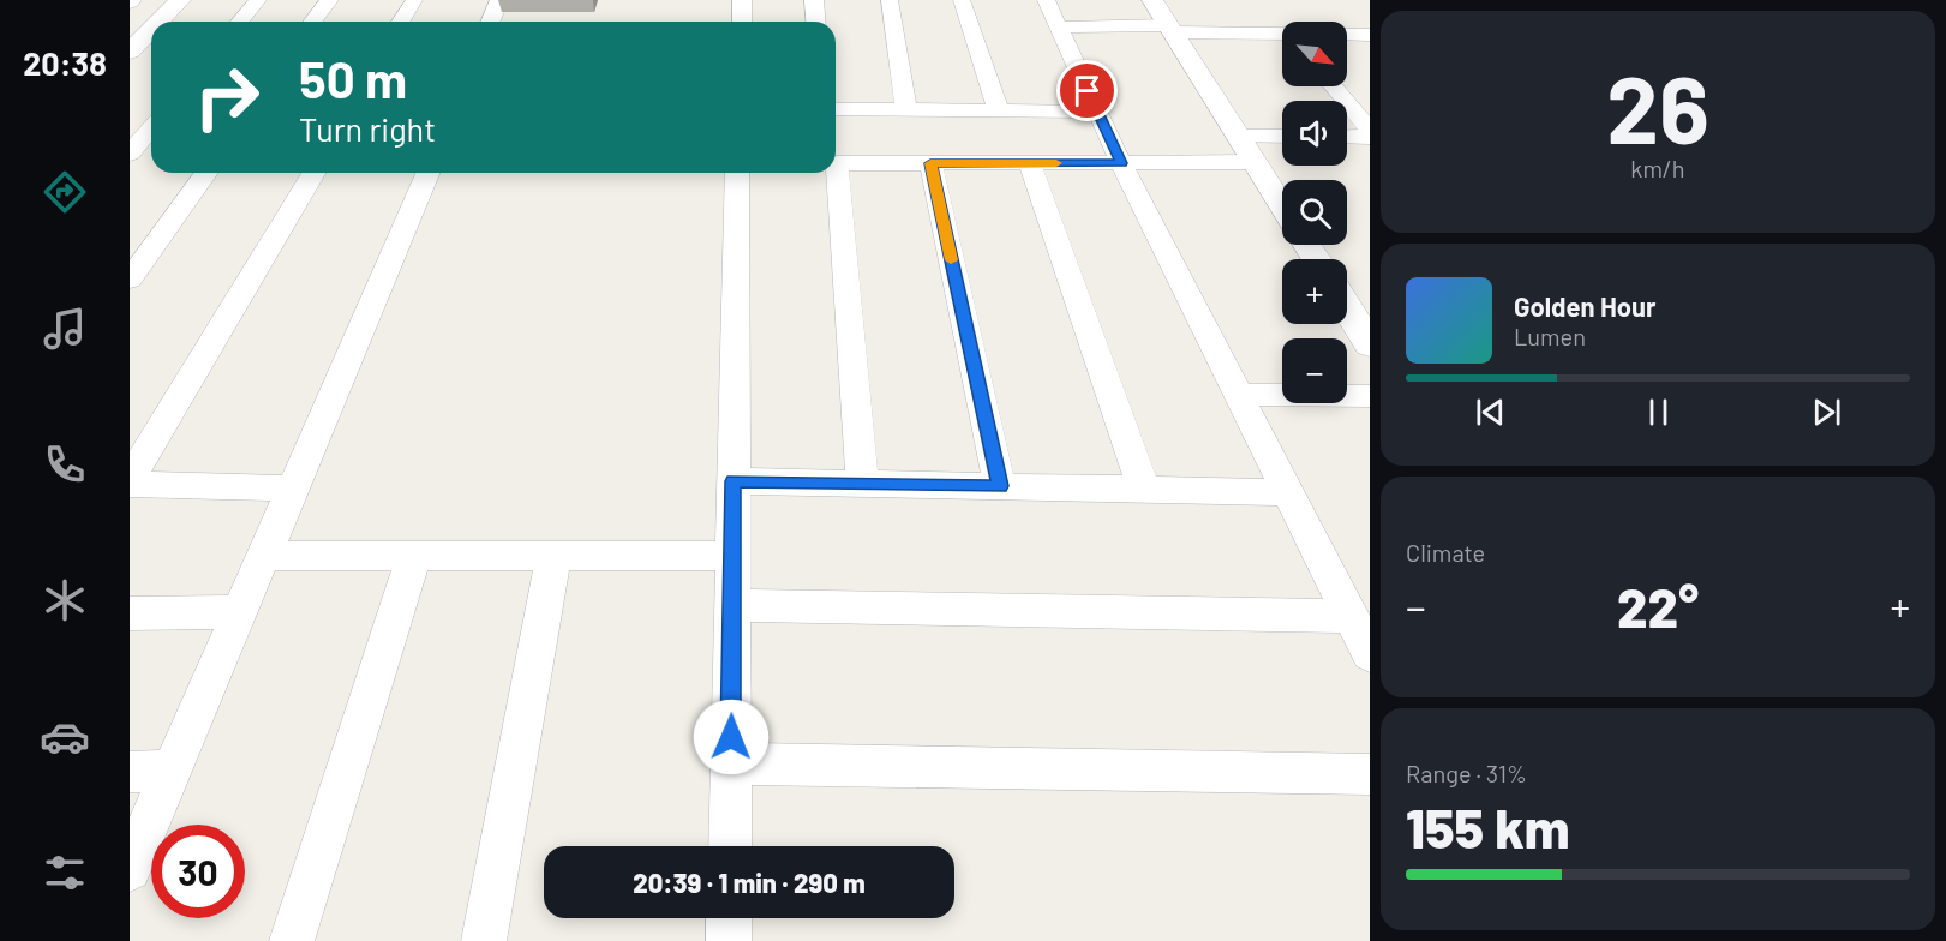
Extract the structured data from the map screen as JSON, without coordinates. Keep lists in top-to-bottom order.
{
  "north": "bottom right",
  "page": {
    "tabs": "20:38",
    "tile": [
      ["26", "km/h"],
      "Climate",
      ["Range · 31%", "155 km"]
    ],
    "map_buttons": ["+", "−"],
    "turn": ["50 m", "Turn right"],
    "song": ["Golden Hour", "Lumen"],
    "heat": ["−", "22°", "+"],
    "limit": "30",
    "trip": "20:39 · 1 min · 290 m"
  }
}
